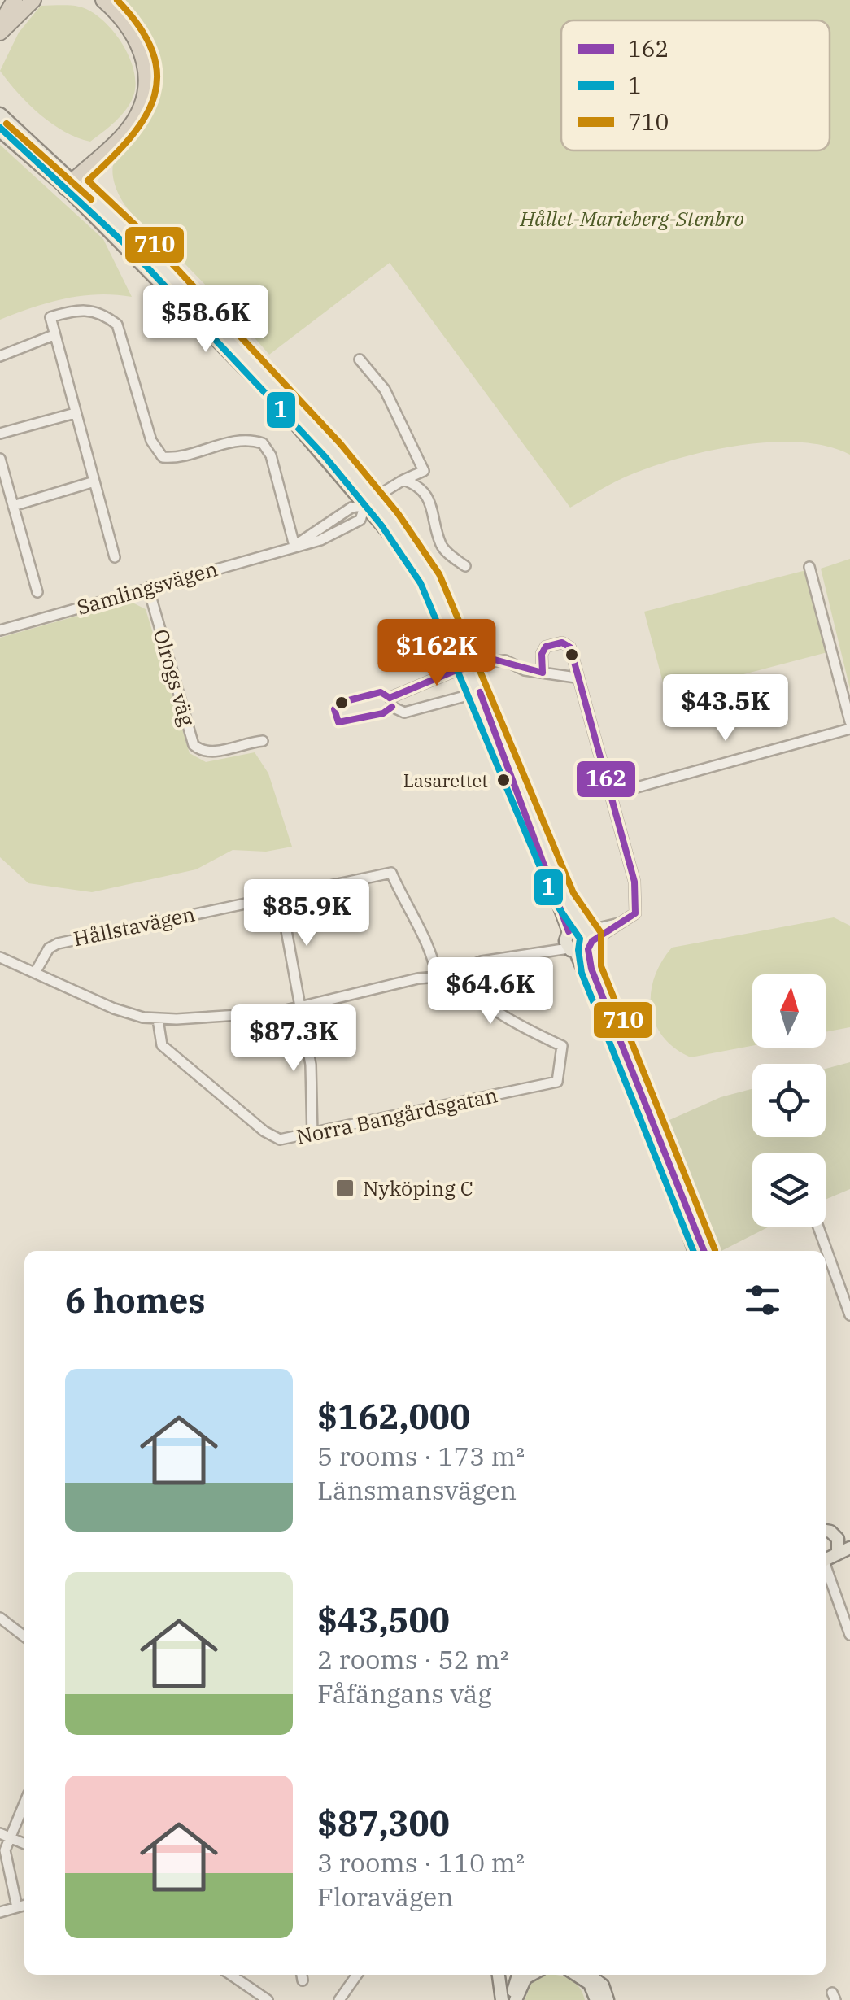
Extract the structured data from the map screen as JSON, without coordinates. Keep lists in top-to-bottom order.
{
  "streets": {
    "street": [
      "Samlingsvägen",
      "Olrogs väg",
      "Hållstavägen",
      "Norra Bangårdsgatan"
    ]
  },
  "crossings": [
    ["Samlingsvägen", "Olrogs väg"]
  ],
  "parks": ["Hållet-Marieberg-Stenbro"],
  "places": {
    "other": ["Lasarettet"],
    "transit": ["Nyköping C"]
  },
  "lines": ["transit line 710", "transit line 1", "transit line 162"],
  "legend": ["162", "1", "710"],
  "north": "top",
  "page": {
    "price": [
      "$58.6K",
      "$162K",
      "$43.5K",
      "$85.9K",
      "$64.6K",
      "$87.3K"
    ],
    "heading": "6 homes",
    "list": [
      {
        "name": "$162,000",
        "note": "5 rooms · 173 m² · Länsmansvägen"
      },
      {
        "name": "$43,500",
        "note": "2 rooms · 52 m² · Fåfängans väg"
      },
      {
        "name": "$87,300",
        "note": "3 rooms · 110 m² · Floravägen"
      }
    ]
  }
}
